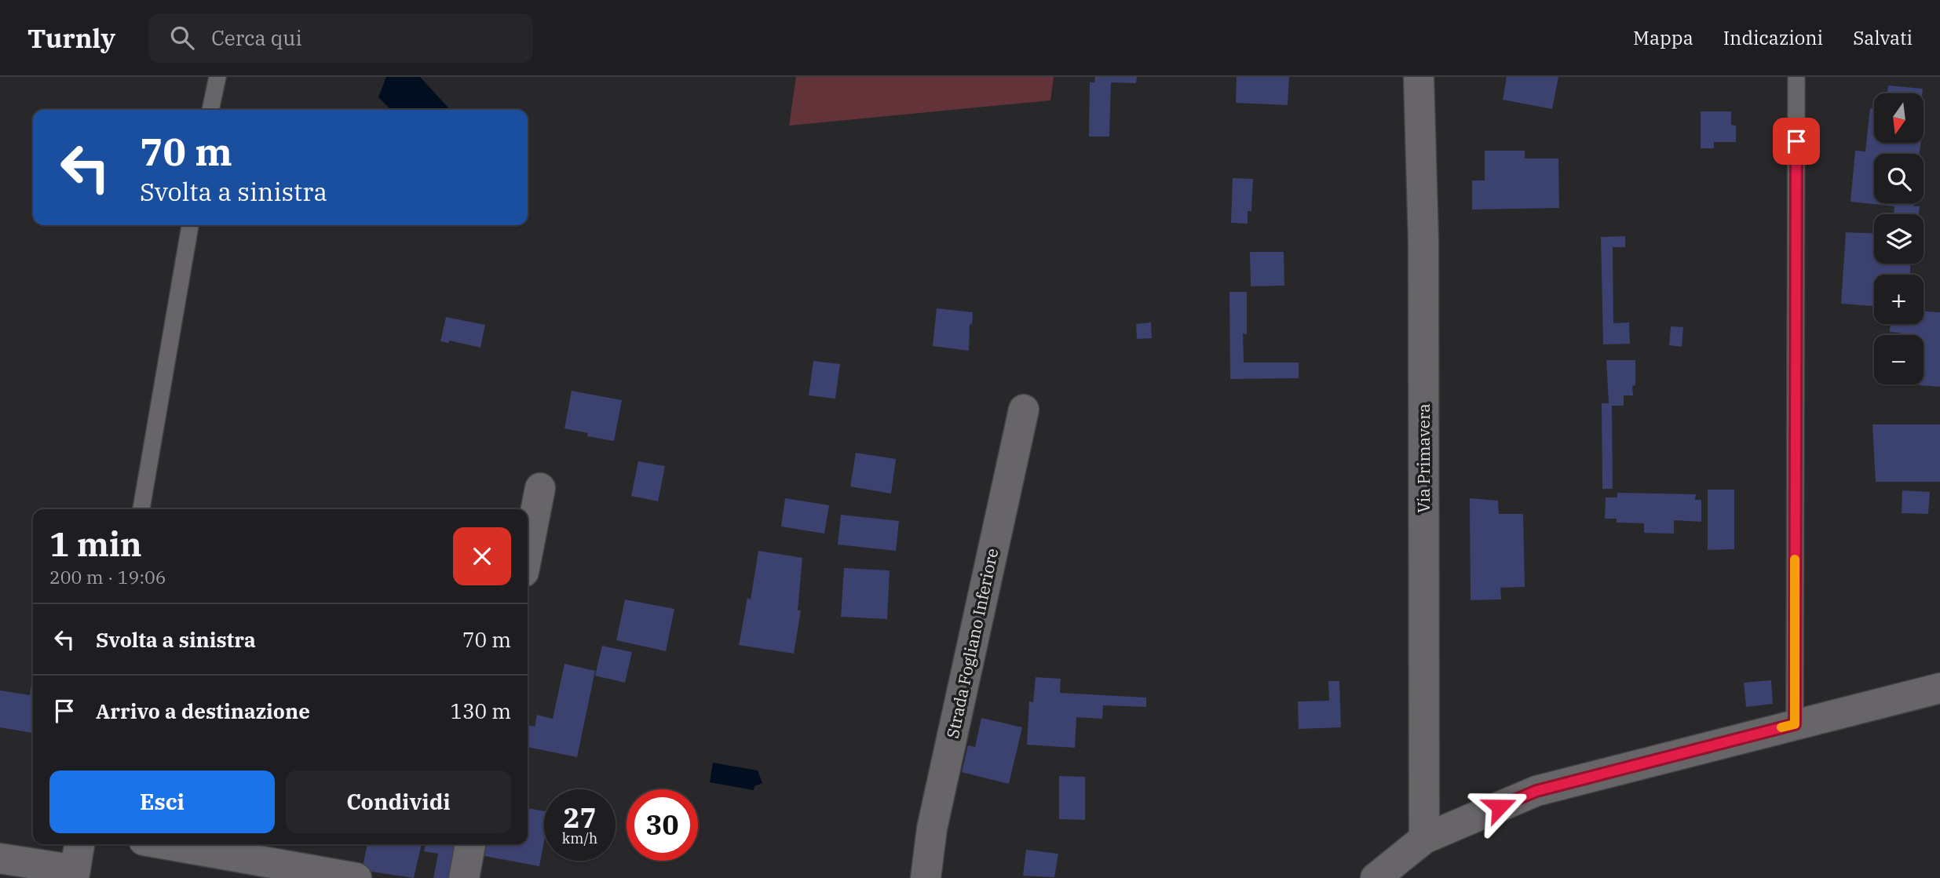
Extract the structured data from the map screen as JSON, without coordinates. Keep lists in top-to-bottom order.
{
  "streets": {
    "street": ["Via Primavera", "Strada Fogliano Inferiore"]
  },
  "north": "bottom",
  "page": {
    "header": "Turnly",
    "search": "Cerca qui",
    "nav": ["Mappa", "Indicazioni", "Salvati"],
    "map_buttons": ["+", "−"],
    "turn": ["70 m", "Svolta a sinistra"],
    "heading": ["1 min", "200 m · 19:06"],
    "list": [
      {
        "name": "Svolta a sinistra",
        "value": "70 m"
      },
      {
        "name": "Arrivo a destinazione",
        "value": "130 m"
      }
    ],
    "buttons": ["Esci", "Condividi"],
    "speed": "27 km/h",
    "limit": "30"
  }
}
